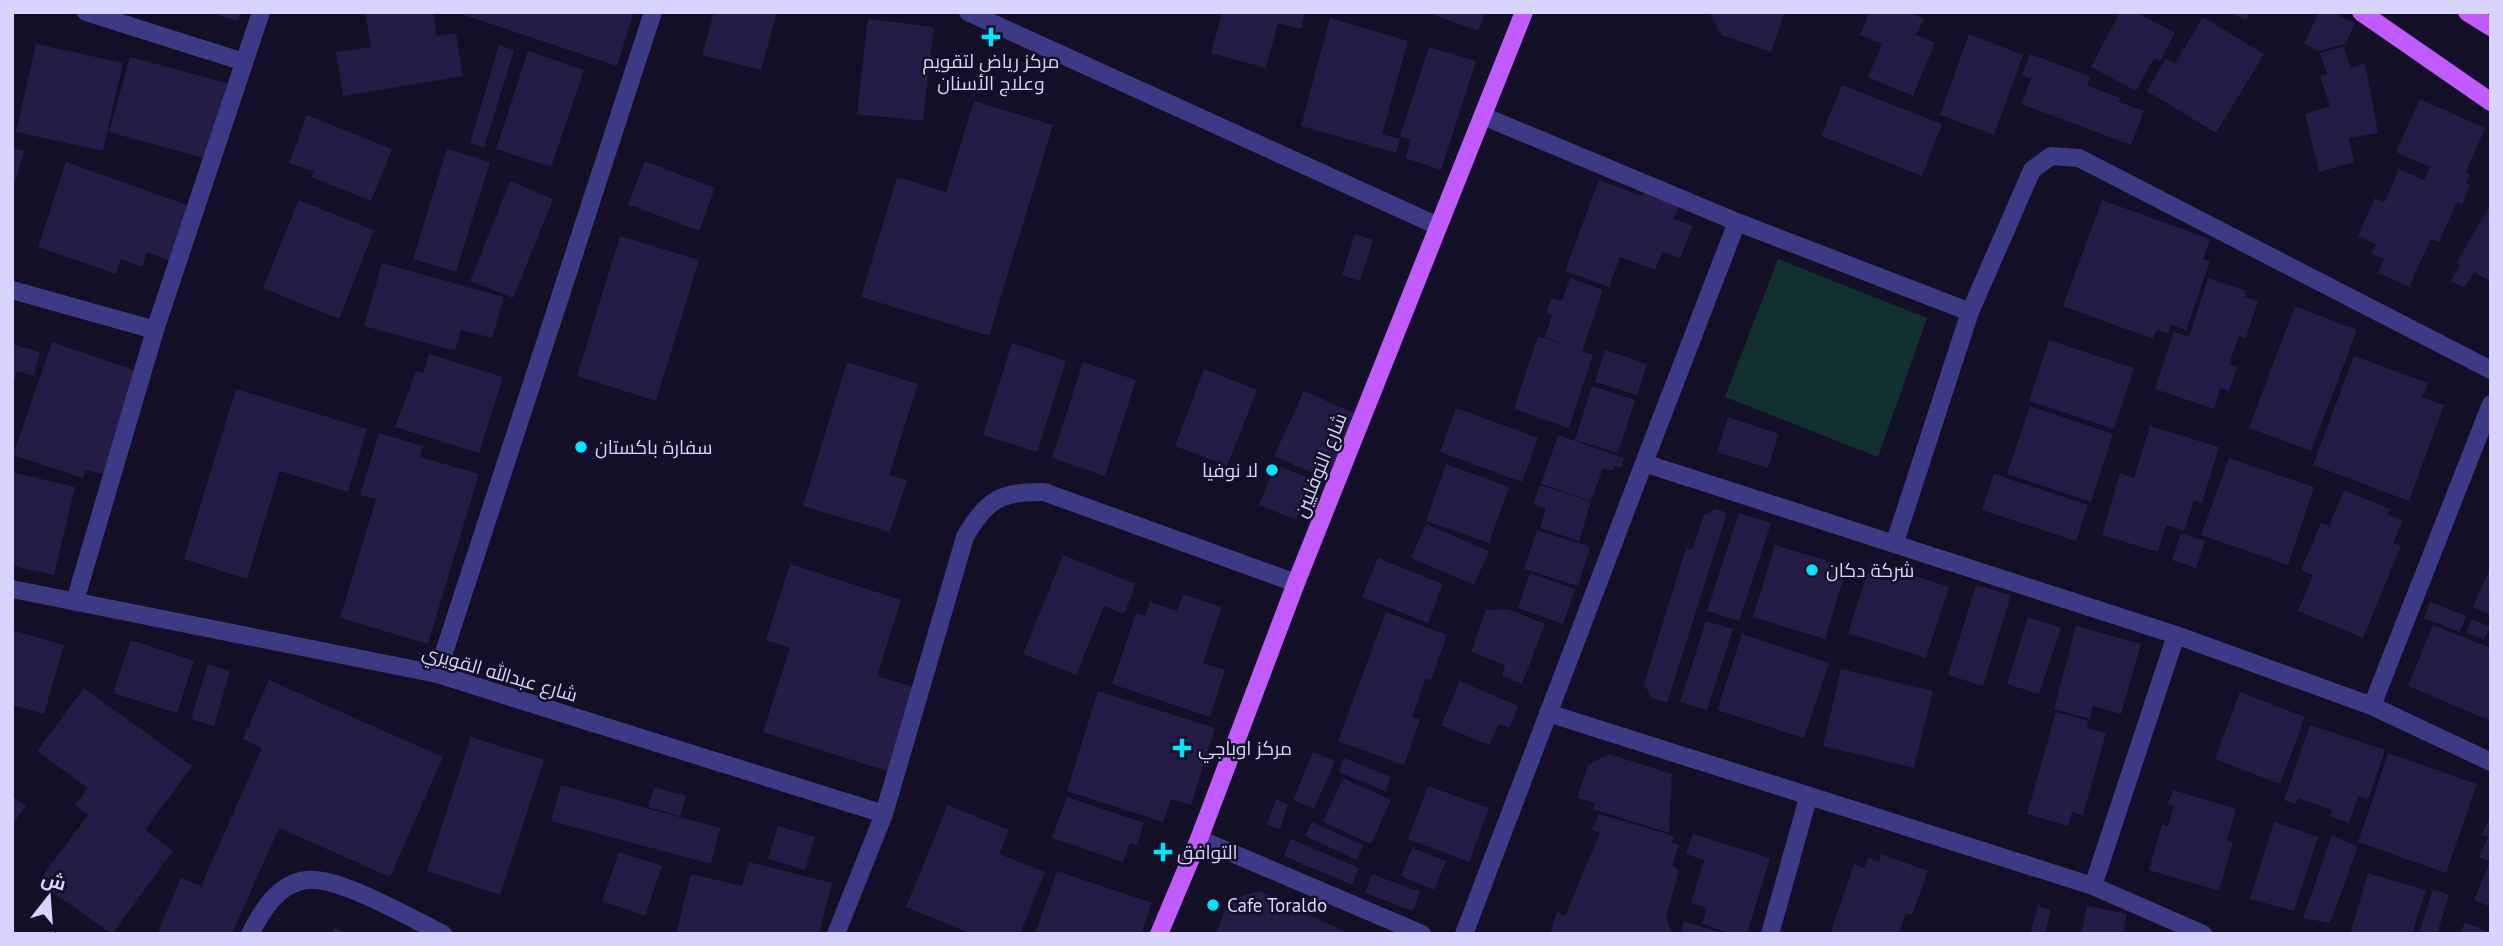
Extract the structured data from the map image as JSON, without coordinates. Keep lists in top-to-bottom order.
{
  "streets": {
    "main road": ["شارع النوفليين"],
    "street": ["شارع عبدالله القويري"]
  },
  "places": {
    "health": ["مركز رياض لتقويم وعلاج الأسنان", "مركز اوباجي", "التوافق"],
    "other": [
      "سفارة باكستان",
      "لا نوفيا",
      "شركة دكان",
      "Cafe Toraldo"
    ]
  },
  "north": "top"
}
